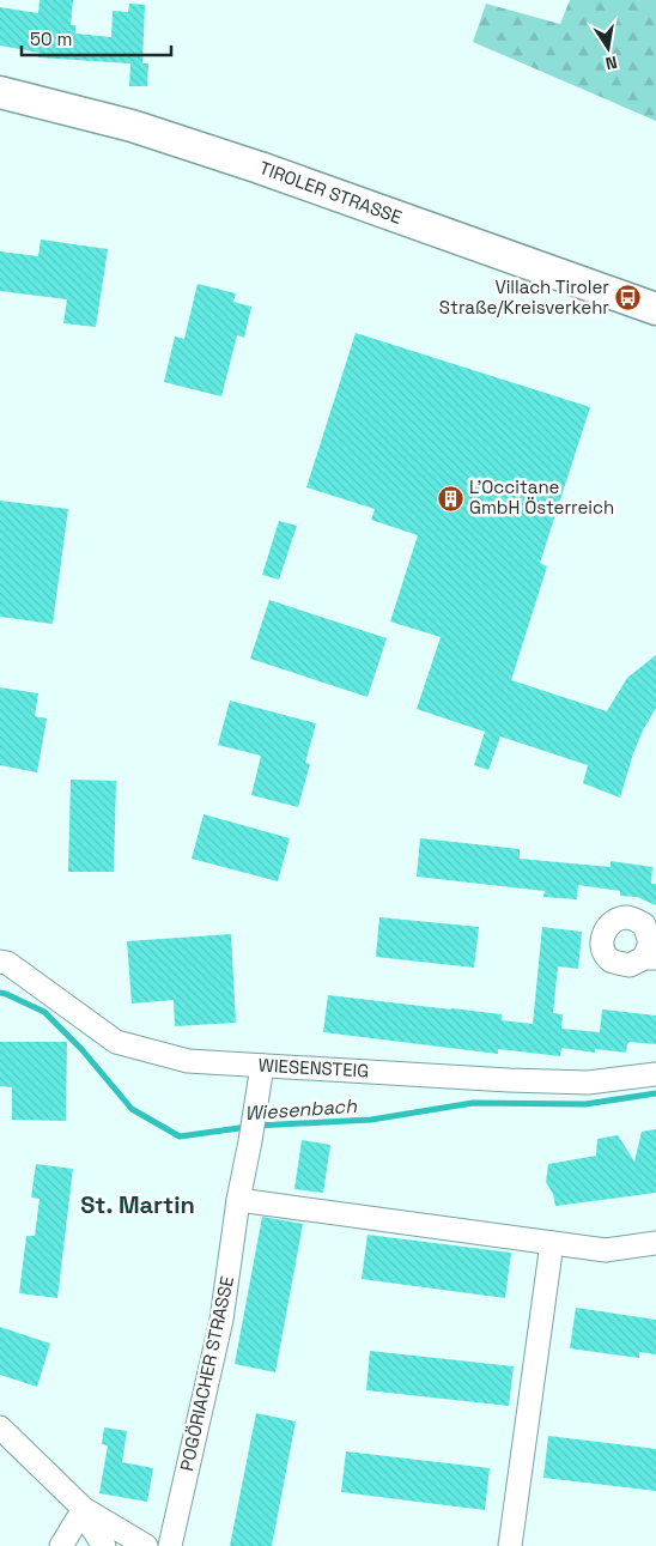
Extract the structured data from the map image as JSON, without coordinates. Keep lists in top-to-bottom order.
{
  "streets": {
    "main road": ["TIROLER STRASSE"],
    "street": ["WIESENSTEIG", "POGÖRIACHER STRASSE"]
  },
  "crossings": [
    ["WIESENSTEIG", "POGÖRIACHER STRASSE"]
  ],
  "districts": ["St. Martin"],
  "water": ["Wiesenbach"],
  "places": {
    "bus stop": ["Villach Tiroler Straße/Kreisverkehr"],
    "building": ["L'Occitane GmbH Österreich"]
  },
  "scale_bar": "50 m",
  "north": "bottom"
}
